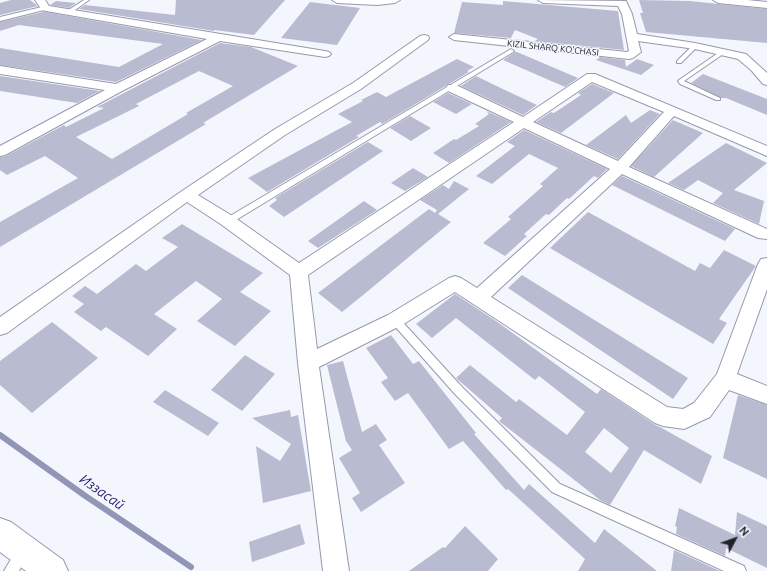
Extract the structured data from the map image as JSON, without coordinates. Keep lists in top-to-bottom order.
{
  "streets": {
    "street": ["KIZIL SHARQ KO'CHASI"]
  },
  "water": ["Иззасай"],
  "north": "top right"
}
